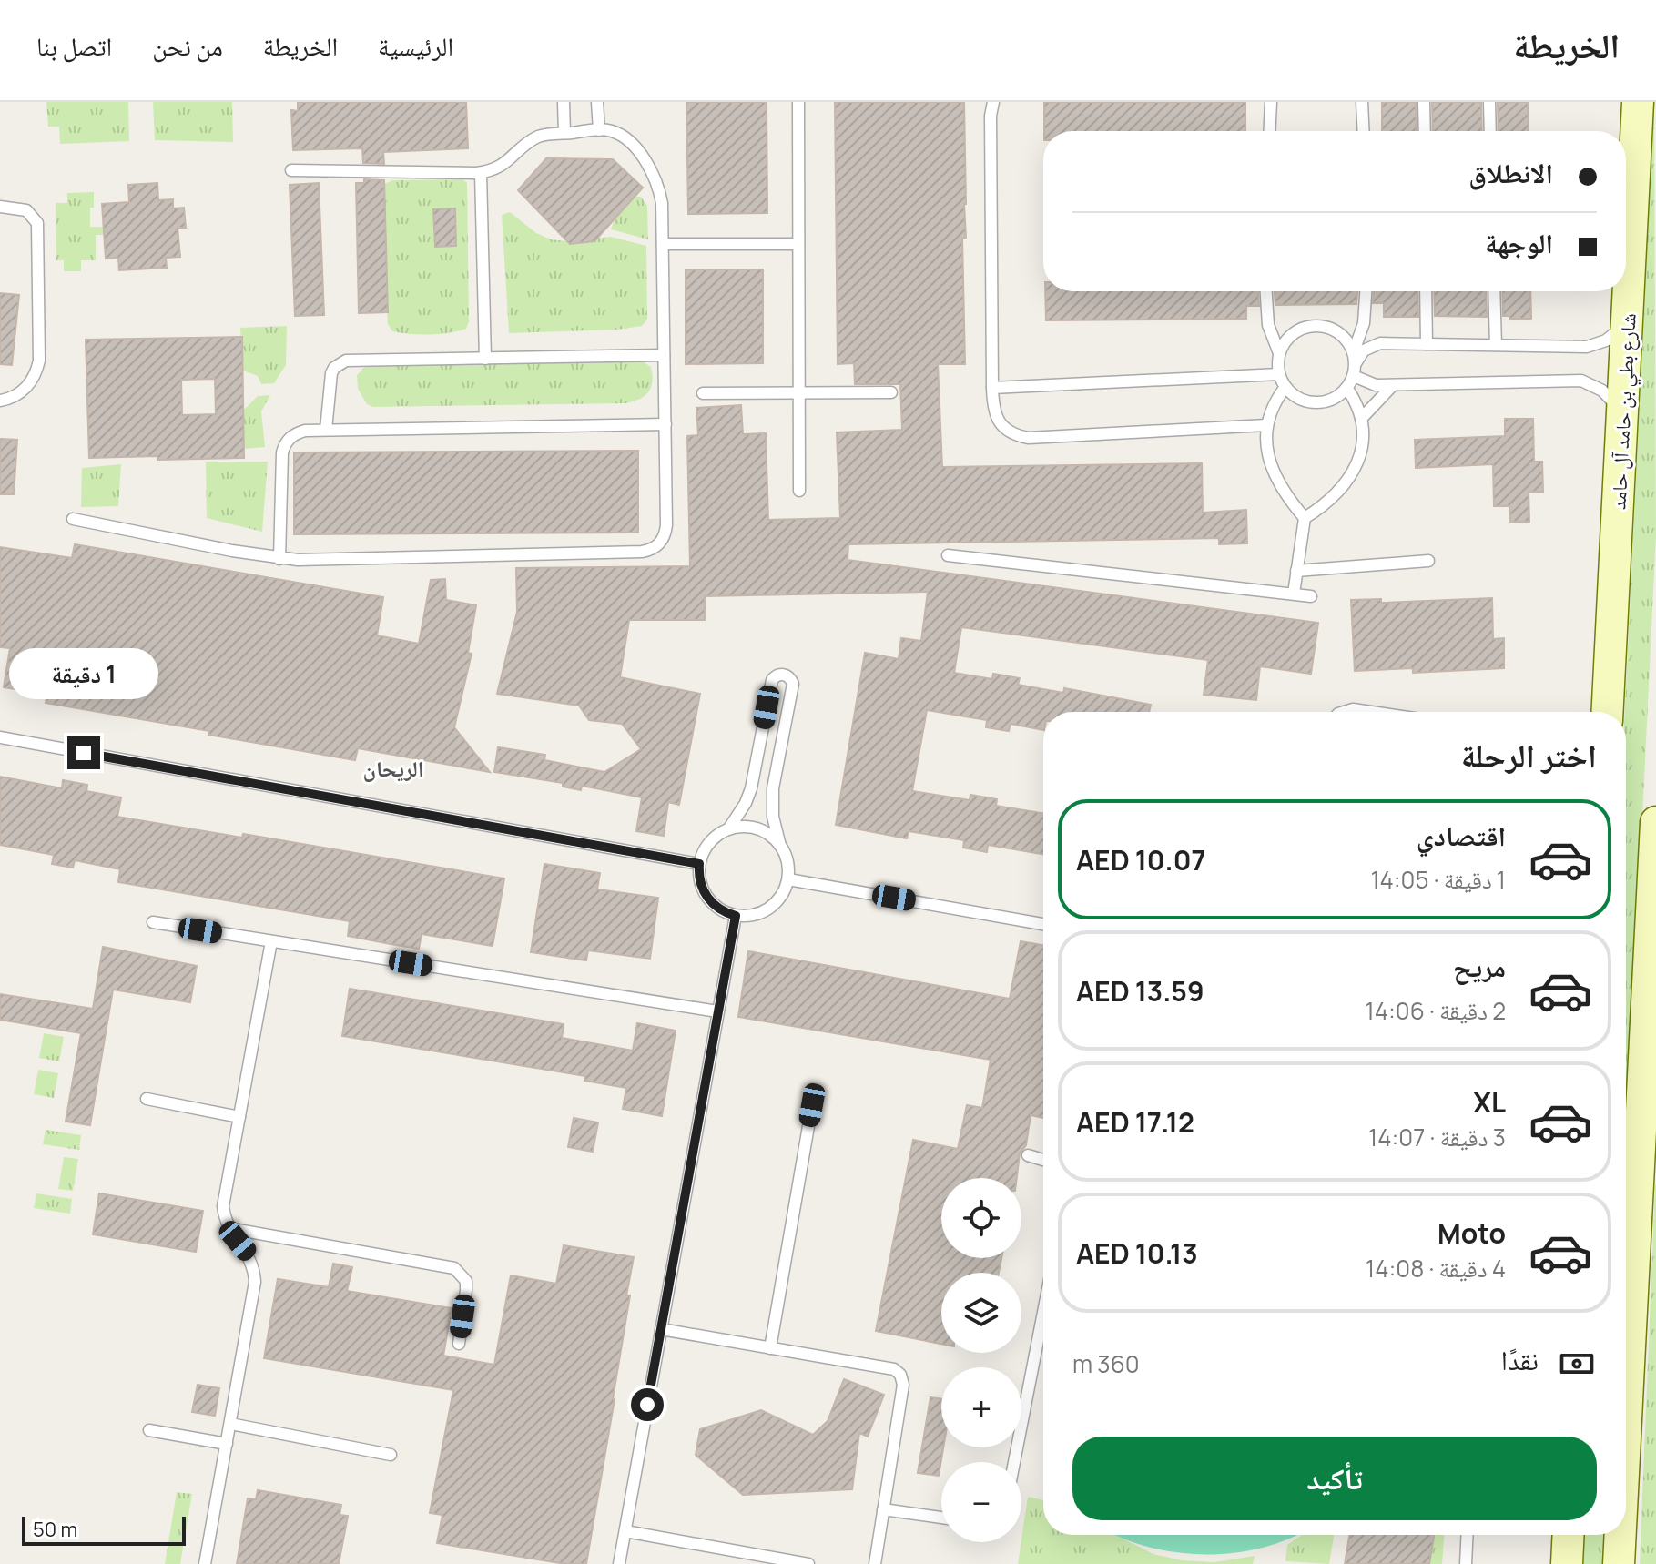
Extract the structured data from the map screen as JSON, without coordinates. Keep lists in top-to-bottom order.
{
  "streets": {
    "street": ["شارع بطي بن حامد آل حامد"]
  },
  "districts": ["الريحان"],
  "scale_bar": "50 m",
  "page": {
    "header": "الخريطة",
    "nav": [
      "الرئيسية",
      "الخريطة",
      "من نحن",
      "اتصل بنا"
    ],
    "banner": ["الانطلاق", "الوجهة"],
    "bubble": "1 دقيقة",
    "heading": "اختر الرحلة",
    "list": [
      {
        "name": "اقتصادي",
        "note": "1 دقيقة · 14:05",
        "value": "AED 10.07"
      },
      {
        "name": "مريح",
        "note": "2 دقيقة · 14:06",
        "value": "AED 13.59"
      },
      {
        "name": "XL",
        "note": "3 دقيقة · 14:07",
        "value": "AED 17.12"
      },
      {
        "name": "Moto",
        "note": "4 دقيقة · 14:08",
        "value": "AED 10.13"
      }
    ],
    "map_buttons": ["+", "−"],
    "pay": ["نقدًا", "360 m"],
    "buttons": "تأكيد",
    "scale": "50 m"
  }
}
